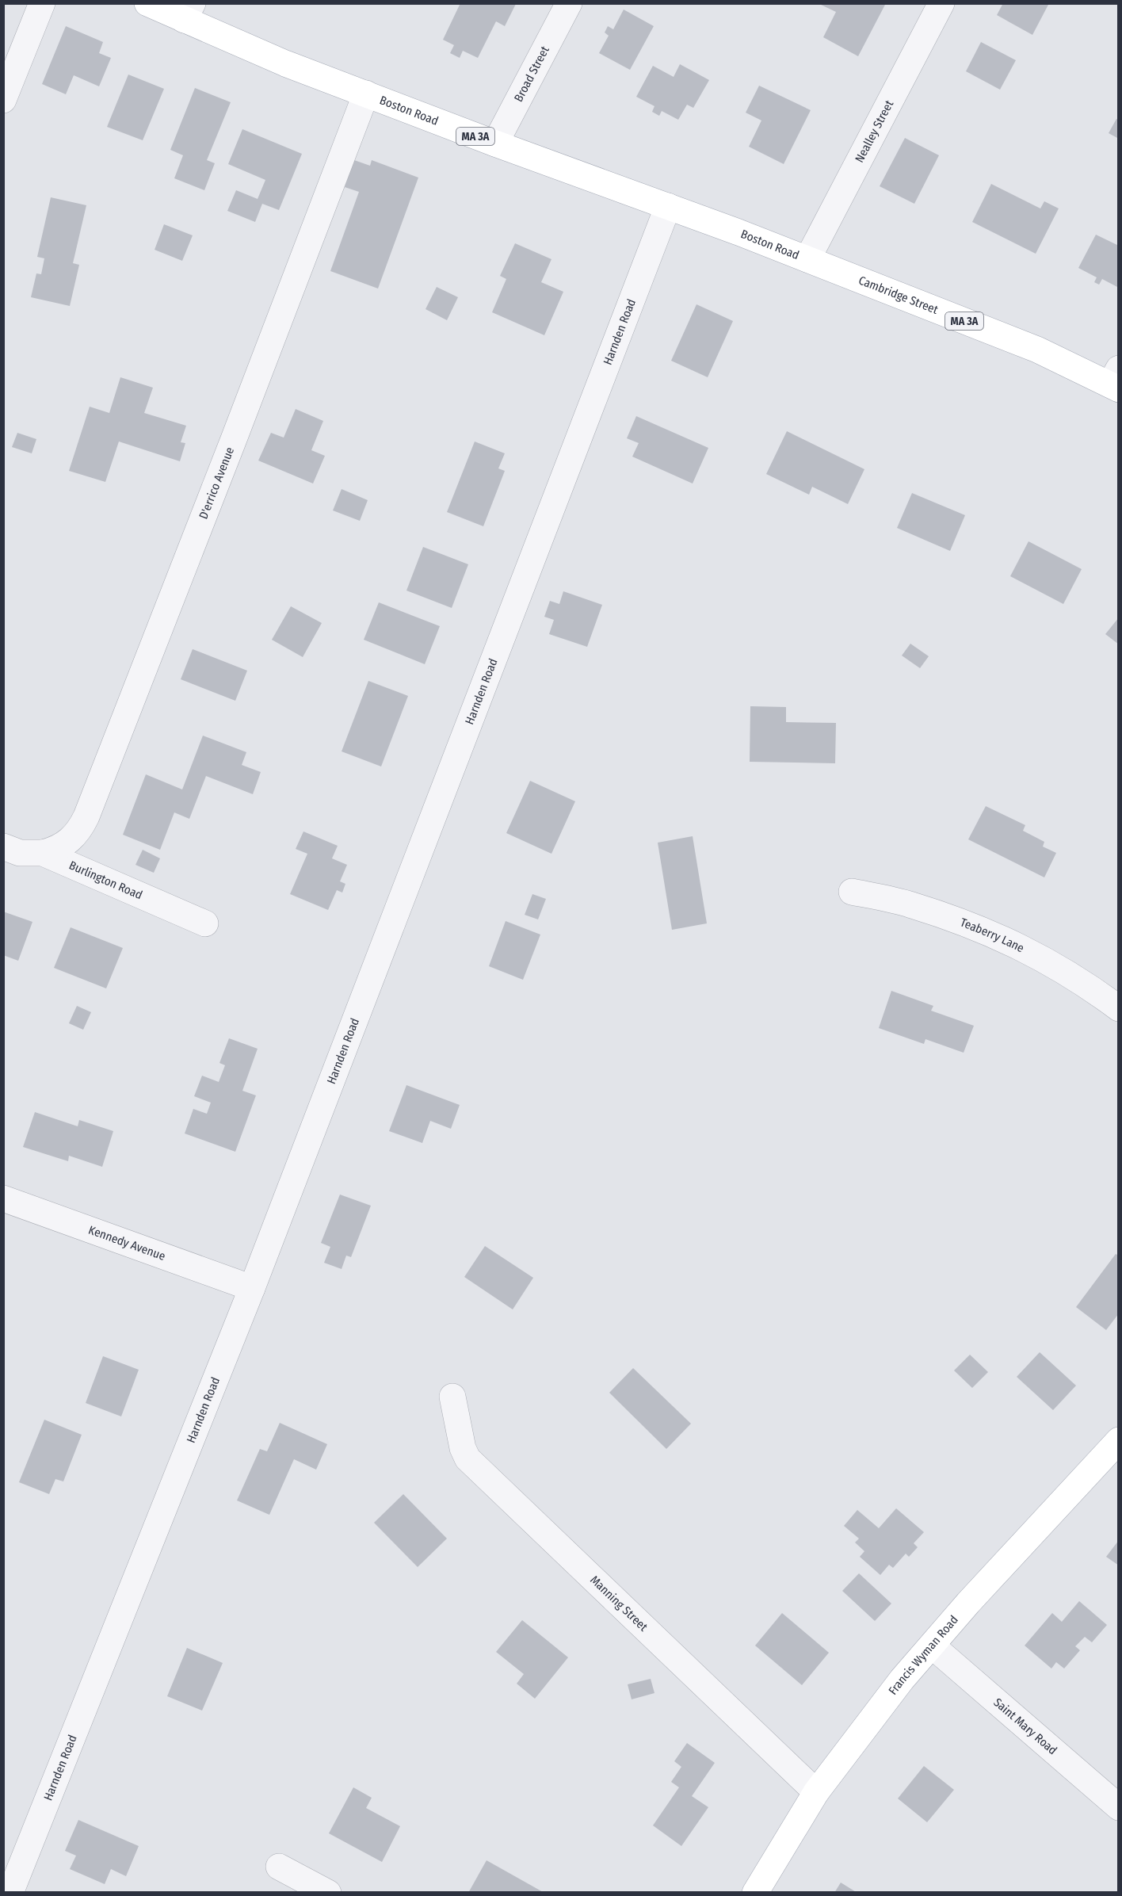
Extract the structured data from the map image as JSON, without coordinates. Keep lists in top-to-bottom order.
{
  "streets": {
    "main road": [
      "Boston Road",
      "MA 3A",
      "Cambridge Street",
      "Francis Wyman Road"
    ],
    "street": [
      "Broad Street",
      "Nealley Street",
      "Harnden Road",
      "D'errico Avenue",
      "Burlington Road",
      "Teaberry Lane",
      "Kennedy Avenue",
      "Manning Street",
      "Saint Mary Road"
    ]
  },
  "crossings": [
    ["Broad Street", "Boston Road"],
    ["Boston Road", "Nealley Street"],
    ["Boston Road", "Cambridge Street"],
    ["Boston Road", "Harnden Road"],
    ["Boston Road", "D'errico Avenue"],
    ["Nealley Street", "Cambridge Street"],
    ["Harnden Road", "Kennedy Avenue"],
    ["D'errico Avenue", "Burlington Road"],
    ["Manning Street", "Francis Wyman Road"],
    ["Francis Wyman Road", "Saint Mary Road"]
  ]
}
